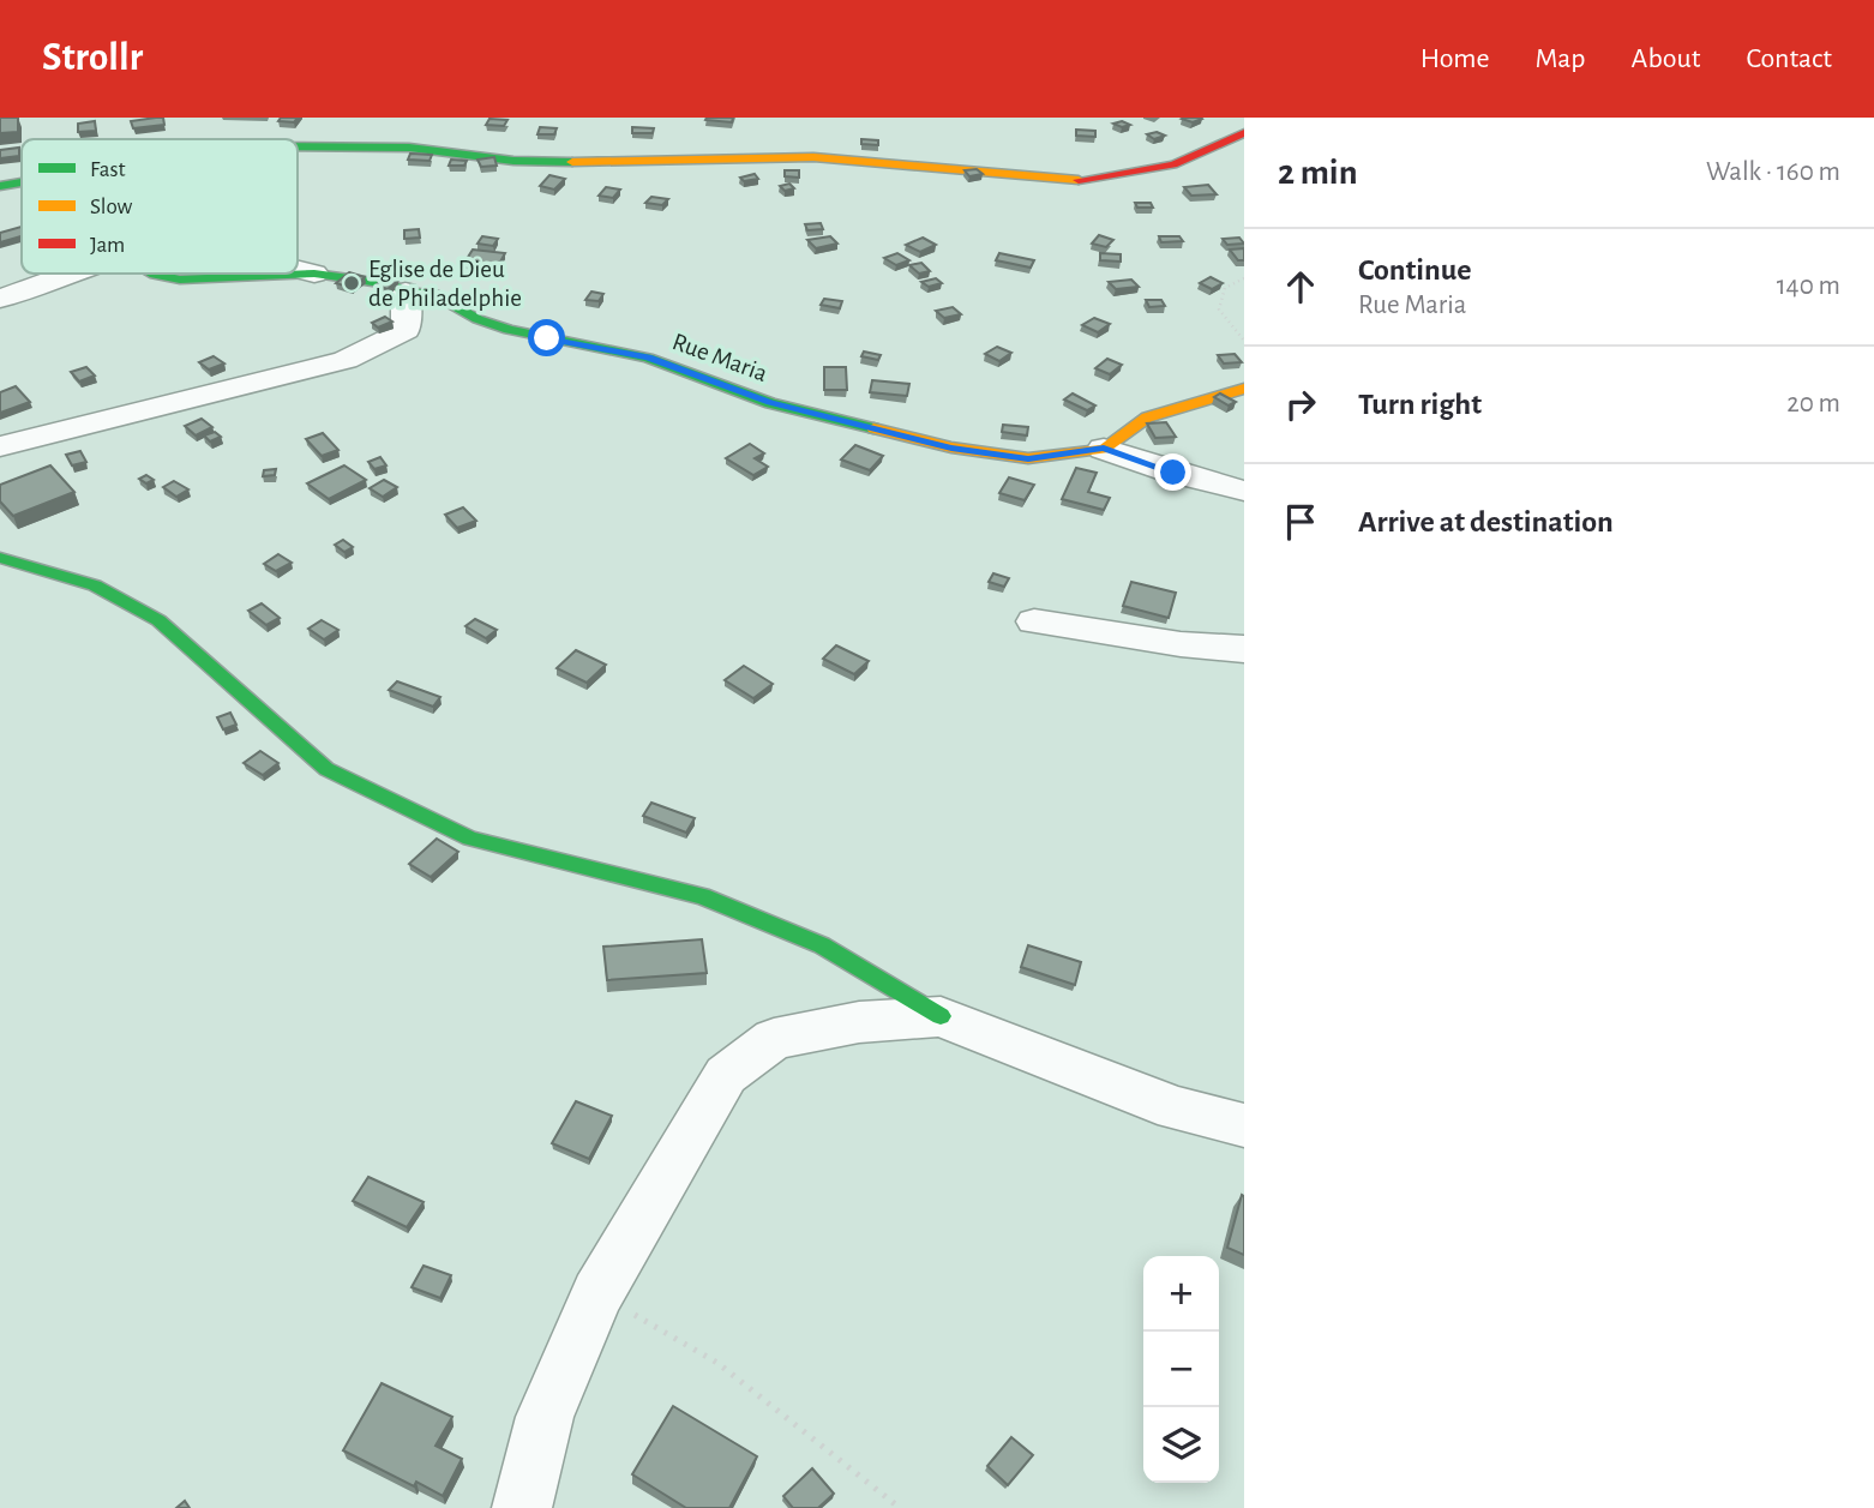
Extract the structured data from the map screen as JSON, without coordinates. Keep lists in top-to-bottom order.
{
  "streets": {
    "street": ["Rue Maria"]
  },
  "places": ["Eglise de Dieu de Philadelphie"],
  "legend": ["Fast", "Slow", "Jam"],
  "page": {
    "header": "Strollr",
    "nav": [
      "Home",
      "Map",
      "About",
      "Contact"
    ],
    "heading": ["2 min", "Walk · 160 m"],
    "list": [
      ["Continue", "Rue Maria", "140 m"],
      ["Turn right", "20 m"],
      "Arrive at destination"
    ],
    "map_buttons": ["+", "−"]
  }
}
